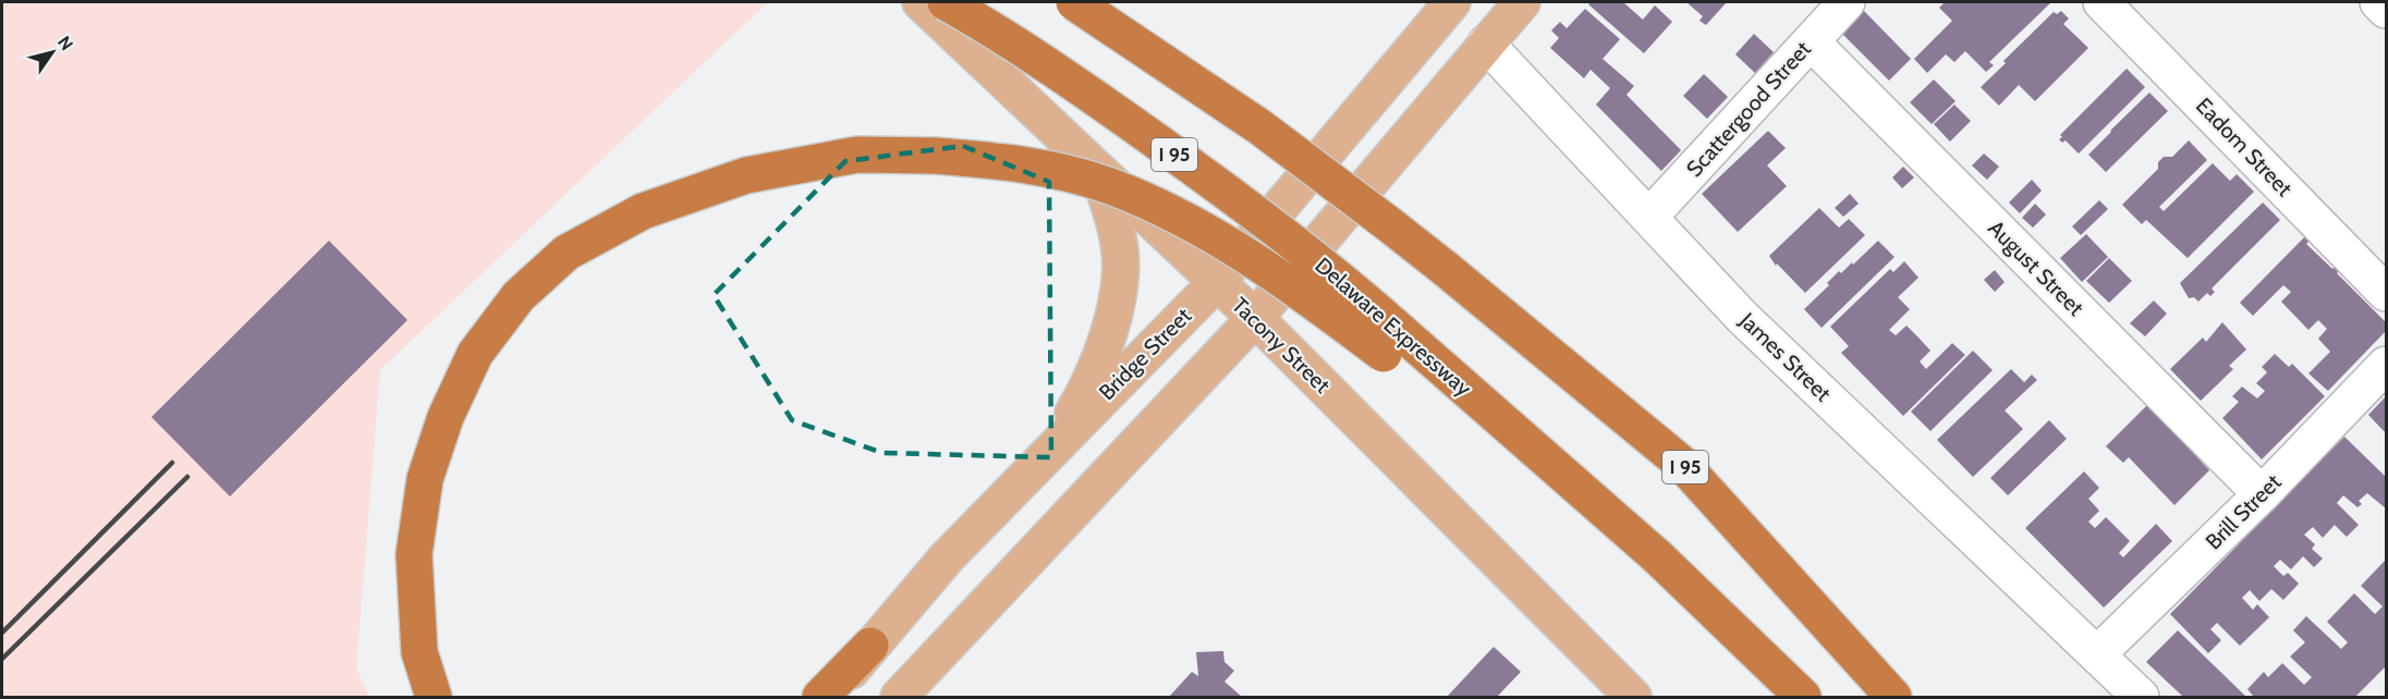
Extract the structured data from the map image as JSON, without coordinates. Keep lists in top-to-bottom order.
{
  "streets": {
    "highway": ["I 95", "Delaware Expressway"],
    "main road": ["Tacony Street", "Bridge Street", "James Street"],
    "street": [
      "Scattergood Street",
      "Eadom Street",
      "August Street",
      "Brill Street"
    ]
  },
  "crossings": [
    ["Scattergood Street", "August Street"],
    ["Scattergood Street", "James Street"],
    ["August Street", "Brill Street"],
    ["Tacony Street", "Bridge Street"],
    ["Bridge Street", "James Street"],
    ["James Street", "Brill Street"]
  ],
  "north": "top right"
}
